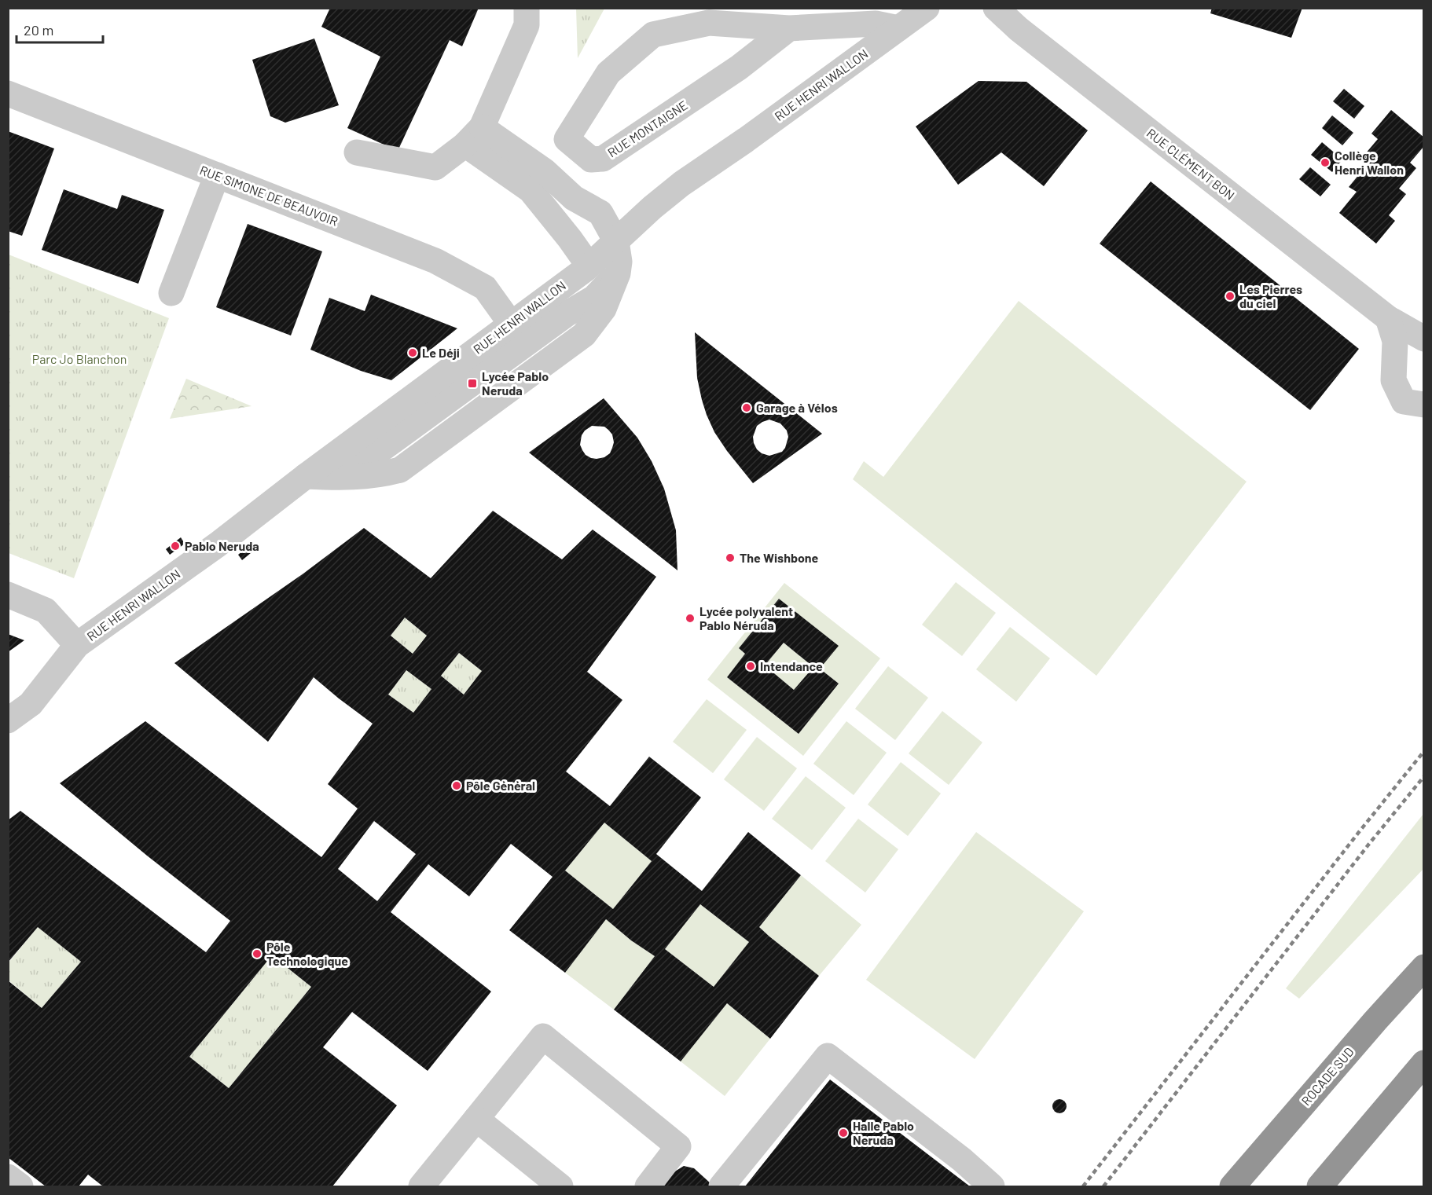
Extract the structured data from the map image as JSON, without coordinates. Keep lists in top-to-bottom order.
{
  "streets": {
    "highway": ["ROCADE SUD"],
    "street": [
      "RUE HENRI WALLON",
      "RUE MONTAIGNE",
      "RUE CLÉMENT BON",
      "RUE SIMONE DE BEAUVOIR"
    ]
  },
  "crossings": [
    ["RUE HENRI WALLON", "RUE MONTAIGNE"],
    ["RUE HENRI WALLON", "RUE SIMONE DE BEAUVOIR"]
  ],
  "parks": ["Parc Jo Blanchon"],
  "places": {
    "other": [
      "Collège Henri Wallon",
      "Les Pierres du ciel",
      "Le Déji",
      "Garage à Vélos",
      "Pablo Neruda",
      "The Wishbone",
      "Lycée polyvalent Pablo Néruda",
      "Intendance",
      "Pôle Général",
      "Pôle Technologique",
      "Halle Pablo Neruda"
    ],
    "transit": ["Lycée Pablo Neruda"]
  },
  "scale_bar": "20 m"
}
